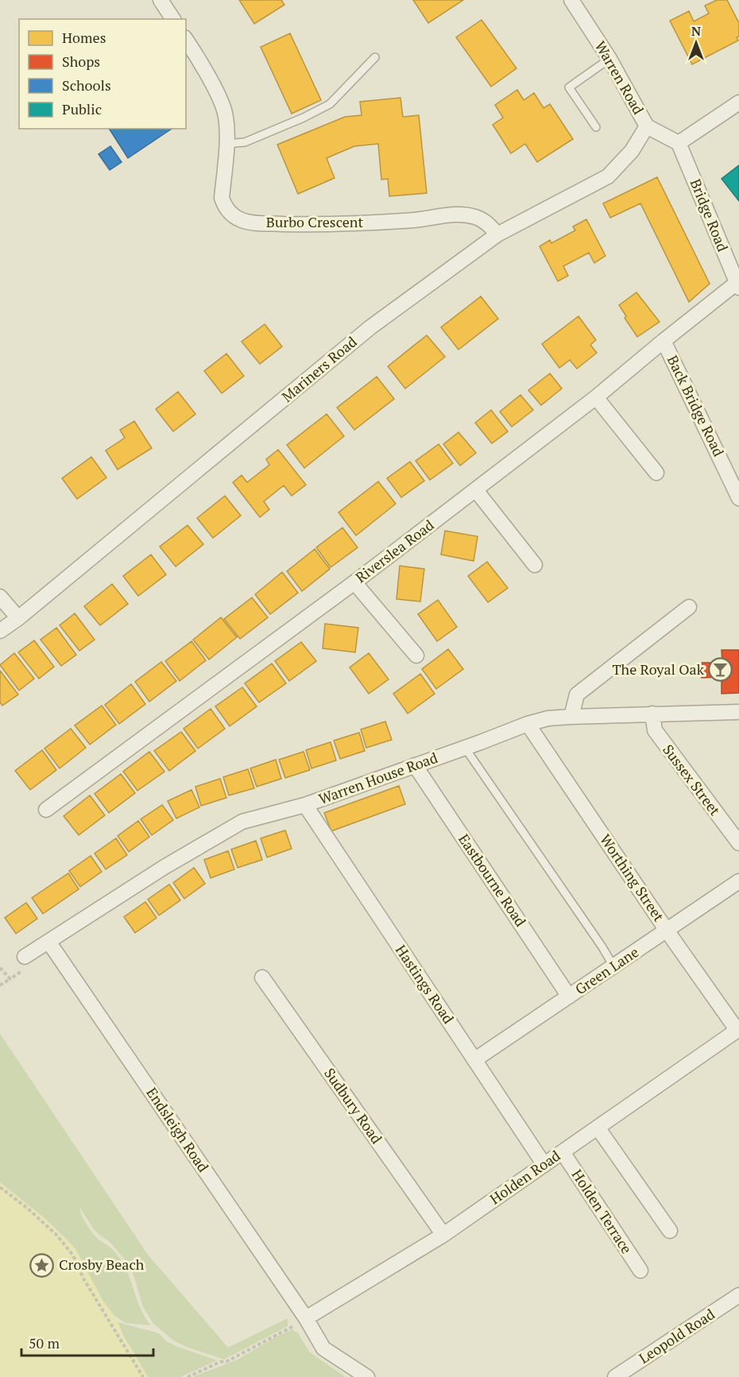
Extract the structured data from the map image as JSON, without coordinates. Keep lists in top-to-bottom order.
{
  "streets": {
    "street": [
      "Warren Road",
      "Bridge Road",
      "Burbo Crescent",
      "Mariners Road",
      "Back Bridge Road",
      "Riverslea Road",
      "Warren House Road",
      "Sussex Street",
      "Worthing Street",
      "Eastbourne Road",
      "Green Lane",
      "Hastings Road",
      "Sudbury Road",
      "Endsleigh Road",
      "Holden Road",
      "Holden Terrace",
      "Leopold Road"
    ]
  },
  "crossings": [
    ["Warren Road", "Bridge Road"],
    ["Warren Road", "Mariners Road"],
    ["Bridge Road", "Riverslea Road"],
    ["Burbo Crescent", "Mariners Road"],
    ["Back Bridge Road", "Riverslea Road"],
    ["Warren House Road", "Sussex Street"],
    ["Warren House Road", "Worthing Street"],
    ["Warren House Road", "Eastbourne Road"],
    ["Warren House Road", "Hastings Road"],
    ["Warren House Road", "Endsleigh Road"],
    ["Worthing Street", "Green Lane"],
    ["Worthing Street", "Holden Road"],
    ["Eastbourne Road", "Green Lane"],
    ["Green Lane", "Hastings Road"],
    ["Hastings Road", "Holden Road"],
    ["Sudbury Road", "Holden Road"],
    ["Endsleigh Road", "Holden Road"],
    ["Holden Road", "Holden Terrace"]
  ],
  "places": {
    "bar": ["The Royal Oak"],
    "place": ["Crosby Beach"]
  },
  "legend": [
    "Homes",
    "Shops",
    "Schools",
    "Public"
  ],
  "scale_bar": "50 m",
  "north": "top"
}
